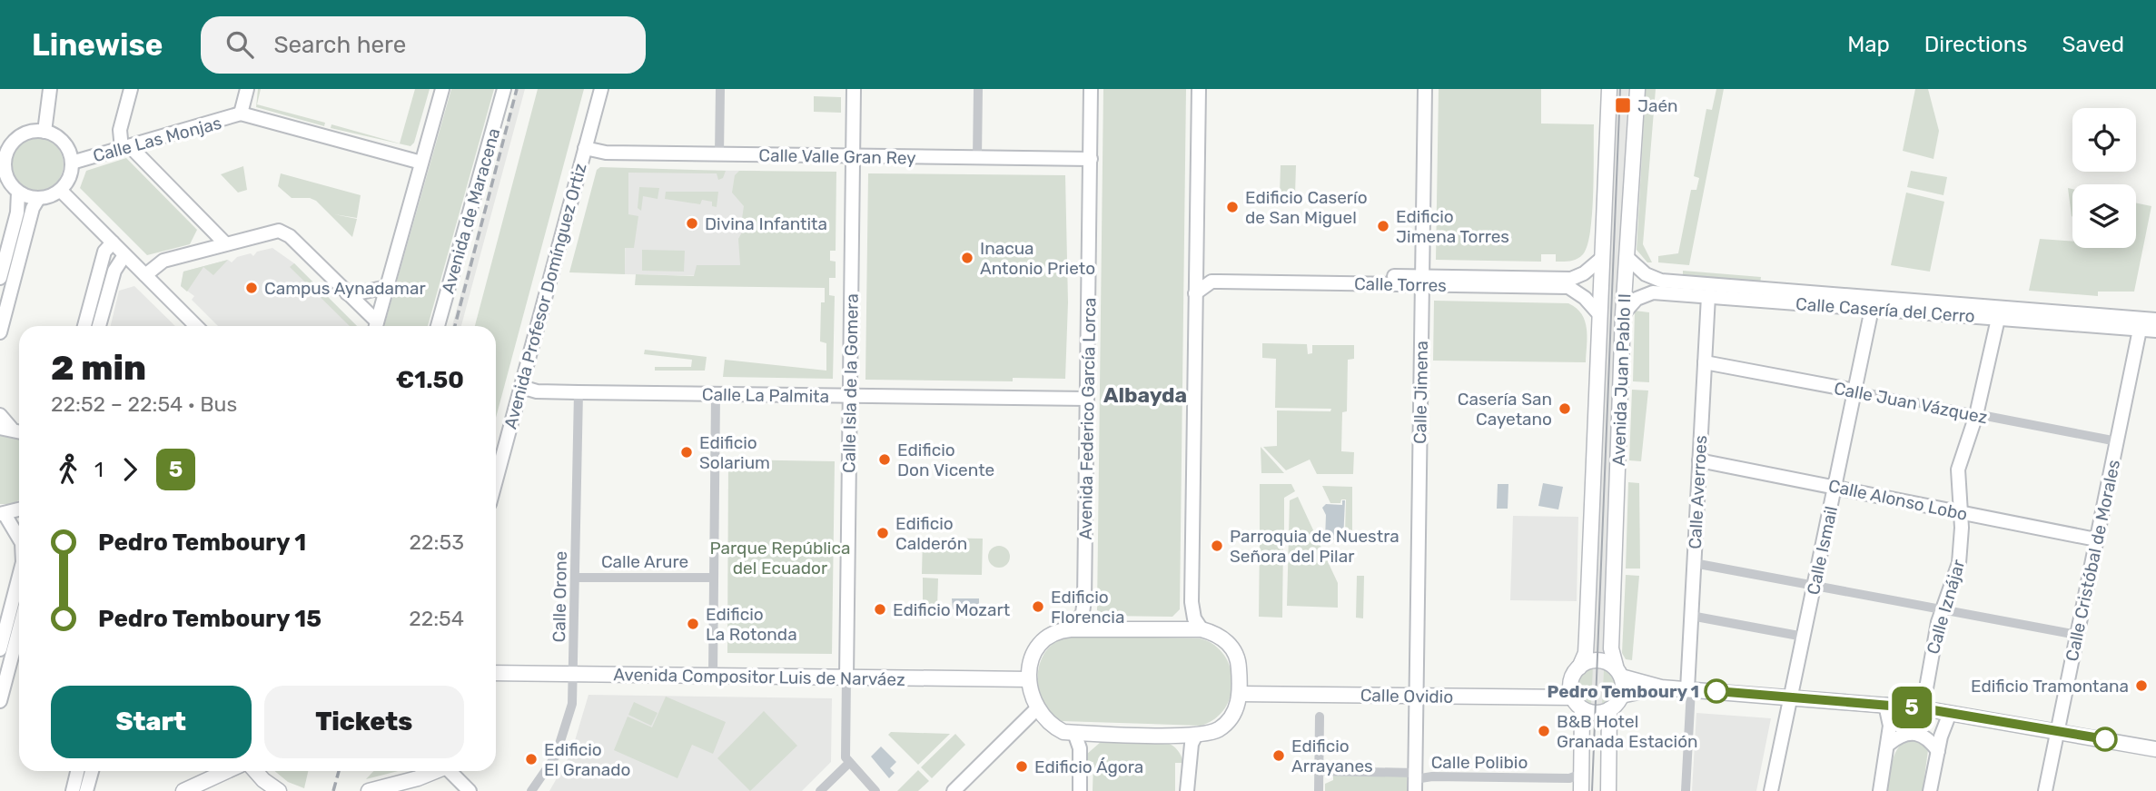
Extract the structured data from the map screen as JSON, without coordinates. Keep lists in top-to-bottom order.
{
  "streets": {
    "main road": ["Avenida Juan Pablo II", "Avenida Compositor Luis de Narváez", "Calle Ovidio"],
    "street": [
      "Calle Las Monjas",
      "Calle Valle Gran Rey",
      "Avenida de Maracena",
      "Calle Torres",
      "Avenida Profesor Domínguez Ortiz",
      "Calle Casería del Cerro",
      "Calle Isla de la Gomera",
      "Calle Jimena",
      "Calle La Palmita",
      "Calle Juan Vázquez",
      "Avenida Federico García Lorca",
      "Calle Averroes",
      "Calle Alonso Lobo",
      "Calle Ismail",
      "Calle Cristóbal de Morales",
      "Calle Arure",
      "Calle Orone",
      "Calle Iznájar",
      "Calle Polibio"
    ]
  },
  "crossings": [
    ["Calle Valle Gran Rey", "Avenida Profesor Domínguez Ortiz"],
    ["Calle Valle Gran Rey", "Calle Isla de la Gomera"],
    ["Calle Valle Gran Rey", "Avenida Federico García Lorca"],
    ["Calle Torres", "Avenida Juan Pablo II"],
    ["Calle Torres", "Calle Jimena"],
    ["Avenida Profesor Domínguez Ortiz", "Calle La Palmita"],
    ["Calle Casería del Cerro", "Avenida Juan Pablo II"],
    ["Calle Casería del Cerro", "Calle Averroes"],
    ["Calle Casería del Cerro", "Calle Ismail"],
    ["Calle Casería del Cerro", "Calle Cristóbal de Morales"],
    ["Calle Casería del Cerro", "Calle Iznájar"],
    ["Avenida Juan Pablo II", "Calle Ovidio"],
    ["Calle Isla de la Gomera", "Calle La Palmita"],
    ["Calle Isla de la Gomera", "Avenida Compositor Luis de Narváez"],
    ["Calle Jimena", "Calle Ovidio"],
    ["Calle Jimena", "Calle Polibio"],
    ["Calle La Palmita", "Avenida Federico García Lorca"],
    ["Calle La Palmita", "Calle Orone"],
    ["Calle Juan Vázquez", "Calle Averroes"],
    ["Calle Juan Vázquez", "Calle Ismail"],
    ["Calle Juan Vázquez", "Calle Cristóbal de Morales"],
    ["Calle Juan Vázquez", "Calle Iznájar"],
    ["Calle Averroes", "Calle Alonso Lobo"],
    ["Calle Alonso Lobo", "Calle Ismail"],
    ["Calle Alonso Lobo", "Calle Cristóbal de Morales"],
    ["Calle Alonso Lobo", "Calle Iznájar"],
    ["Calle Arure", "Calle Orone"],
    ["Calle Orone", "Avenida Compositor Luis de Narváez"]
  ],
  "districts": ["Albayda"],
  "parks": ["Parque República del Ecuador"],
  "places": {
    "transit": ["Jaén"],
    "other": [
      "Edificio Caserío de San Miguel",
      "Divina Infantita",
      "Edificio Jimena Torres",
      "Inacua Antonio Prieto",
      "Campus Aynadamar",
      "Casería San Cayetano",
      "Edificio Solarium",
      "Edificio Don Vicente",
      "Edificio Calderón",
      "Parroquia de Nuestra Señora del Pilar",
      "Edificio Florencia",
      "Edificio Mozart",
      "Edificio La Rotonda",
      "Edificio Tramontana",
      "Pedro Temboury 1",
      "B&B Hotel Granada Estación",
      "Edificio Arrayanes",
      "Edificio El Granado",
      "Edificio Ágora"
    ]
  },
  "lines": ["bus line 5"],
  "page": {
    "header": "Linewise",
    "search": "Search here",
    "nav": ["Map", "Directions", "Saved"],
    "on_map": "5",
    "heading": ["2 min", "22:52 – 22:54 · Bus", "€1.50"],
    "legs": ["1", "5"],
    "list": [
      {
        "name": "Pedro Temboury 1",
        "value": "22:53"
      },
      {
        "name": "Pedro Temboury 15",
        "value": "22:54"
      }
    ],
    "buttons": ["Start", "Tickets"]
  }
}
